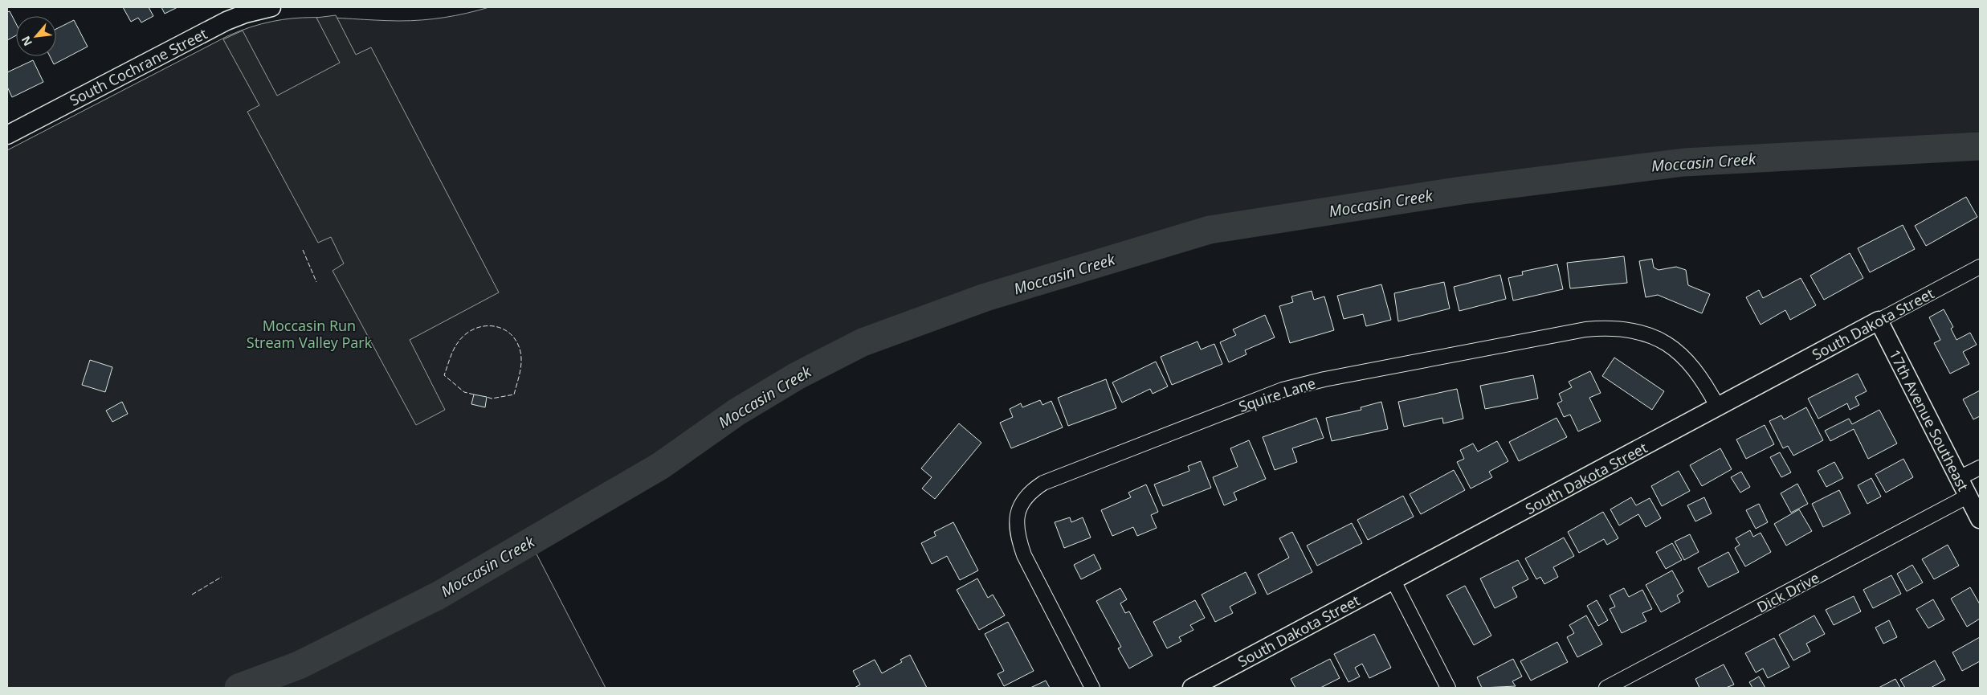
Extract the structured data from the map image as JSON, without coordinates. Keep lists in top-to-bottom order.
{
  "streets": {
    "street": [
      "South Cochrane Street",
      "South Dakota Street",
      "Squire Lane",
      "17th Avenue Southeast",
      "Dick Drive"
    ]
  },
  "crossings": [
    ["South Dakota Street", "Squire Lane"],
    ["South Dakota Street", "17th Avenue Southeast"],
    ["17th Avenue Southeast", "Dick Drive"]
  ],
  "water": ["Moccasin Creek"],
  "parks": ["Moccasin Run Stream Valley Park"],
  "north": "bottom left"
}
